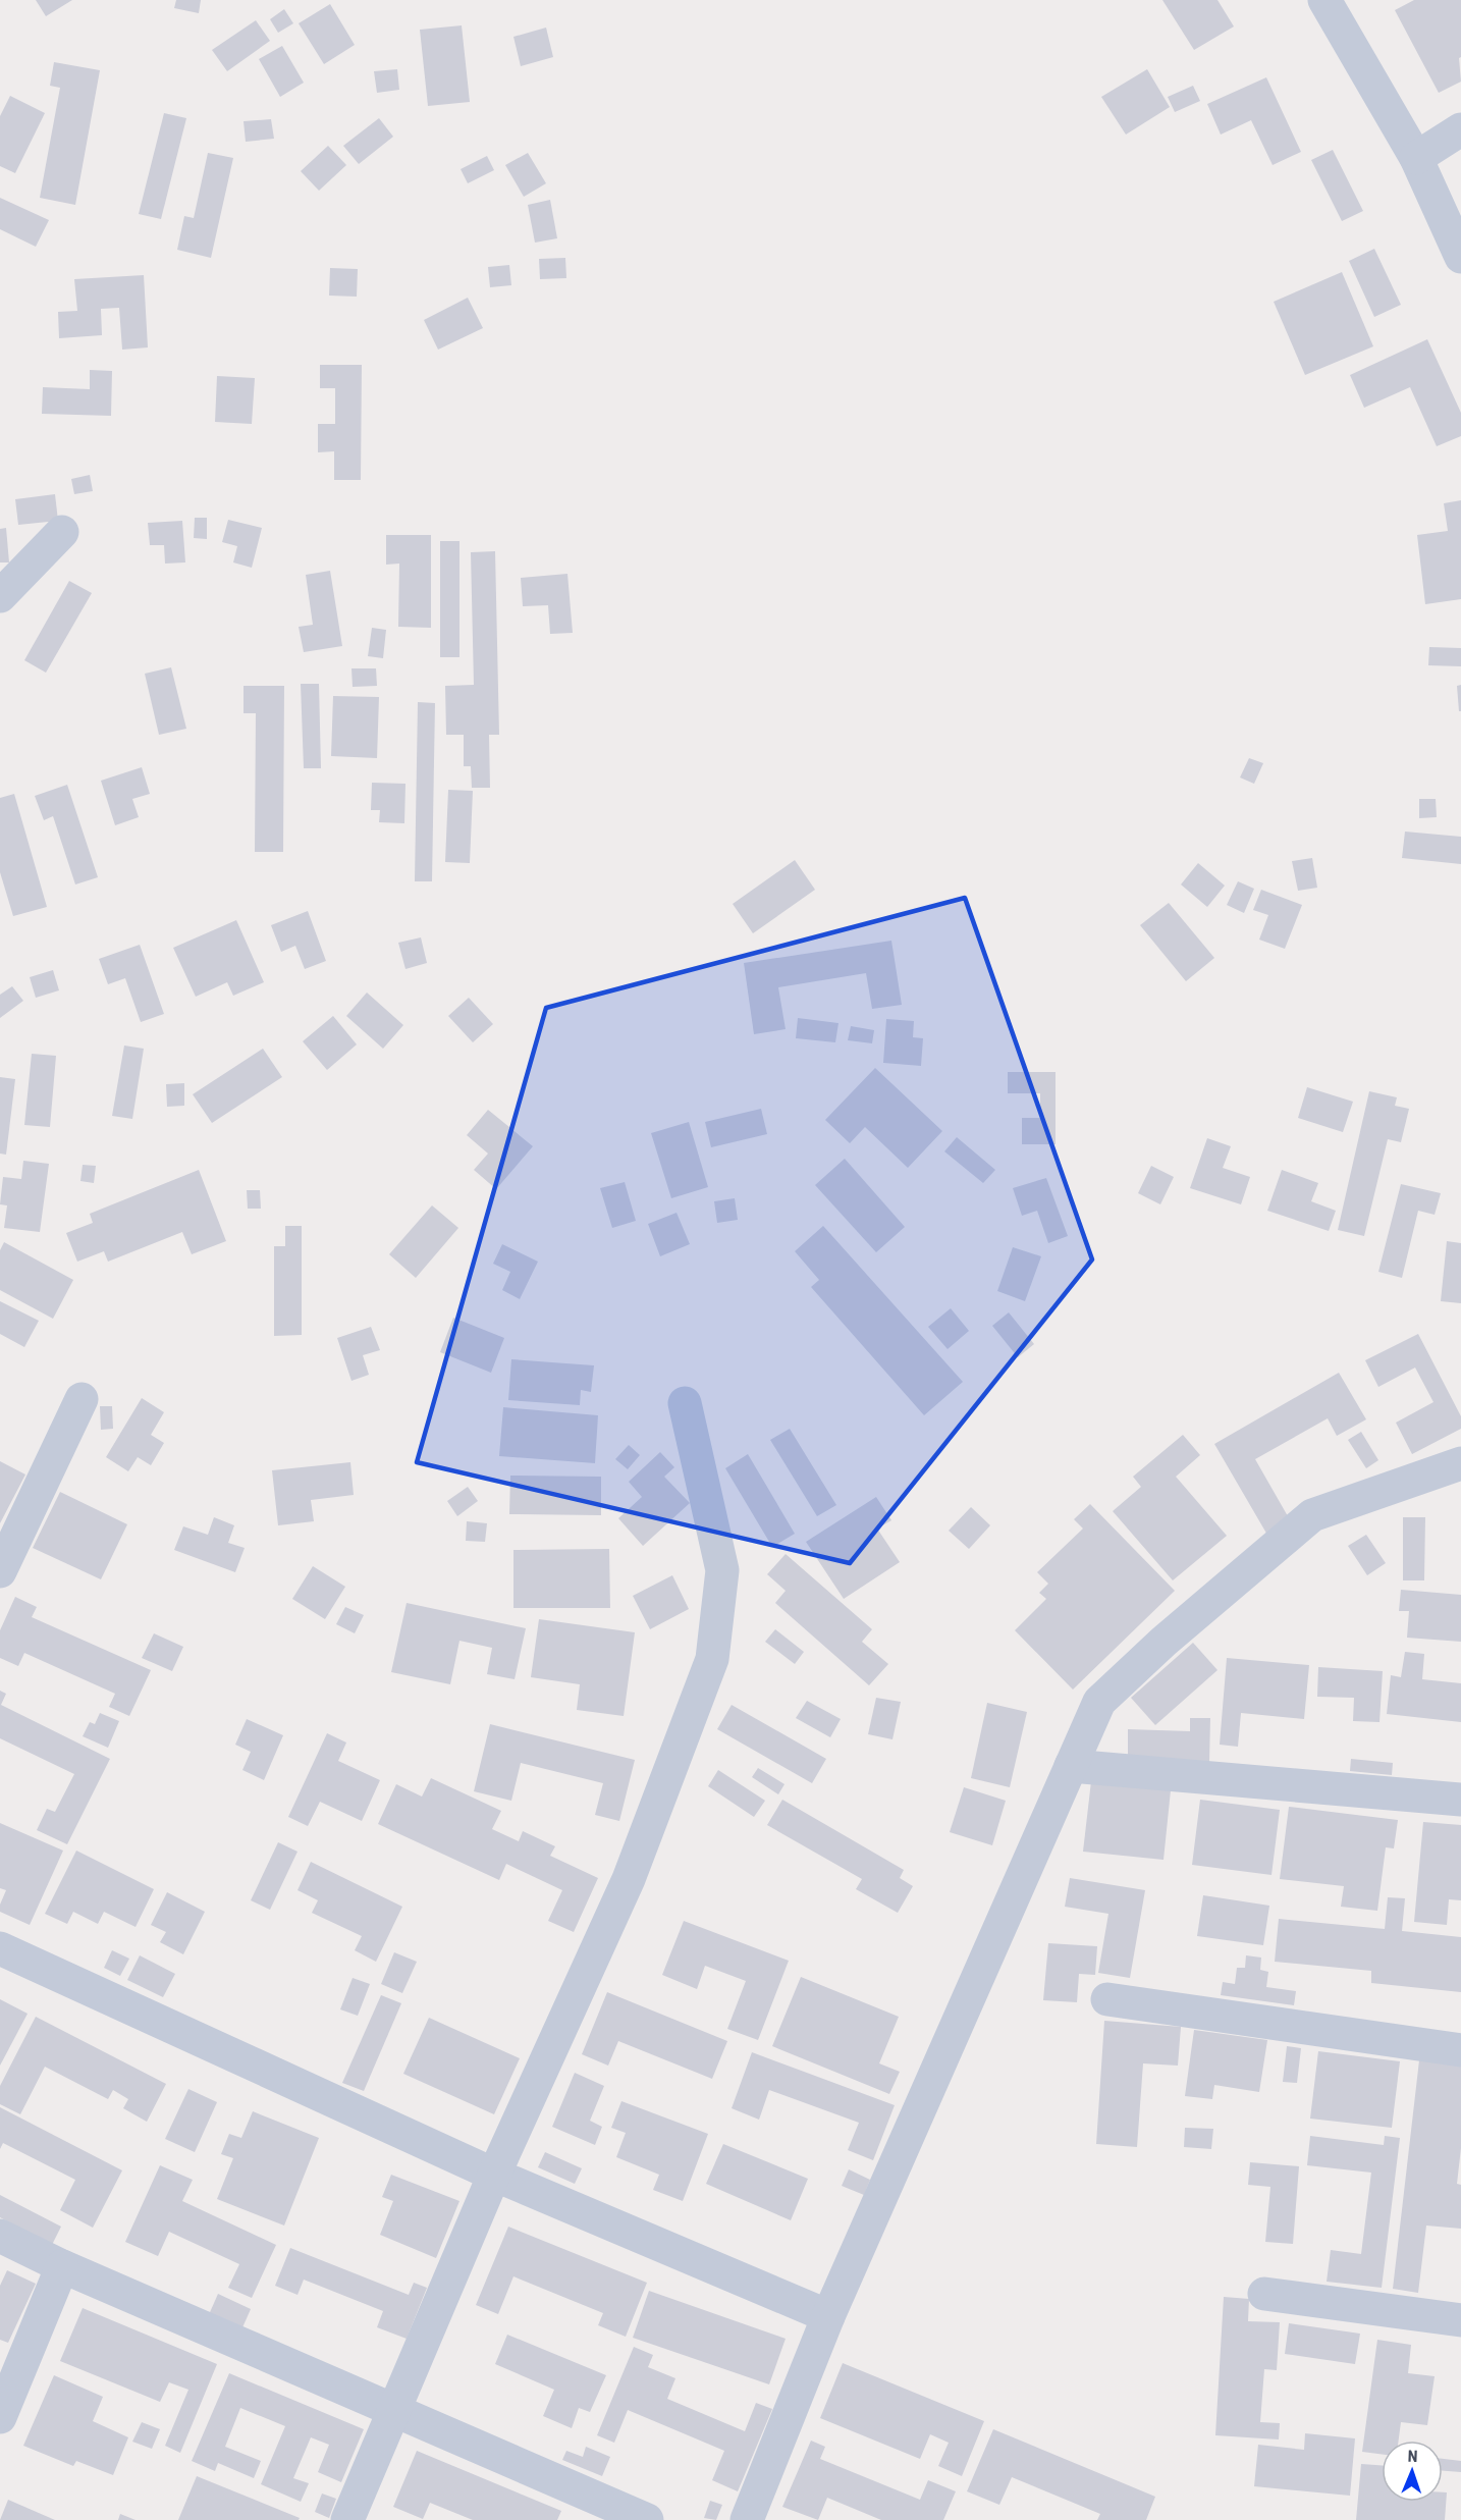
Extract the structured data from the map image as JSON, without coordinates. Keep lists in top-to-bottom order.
{
  "north": "top"
}
